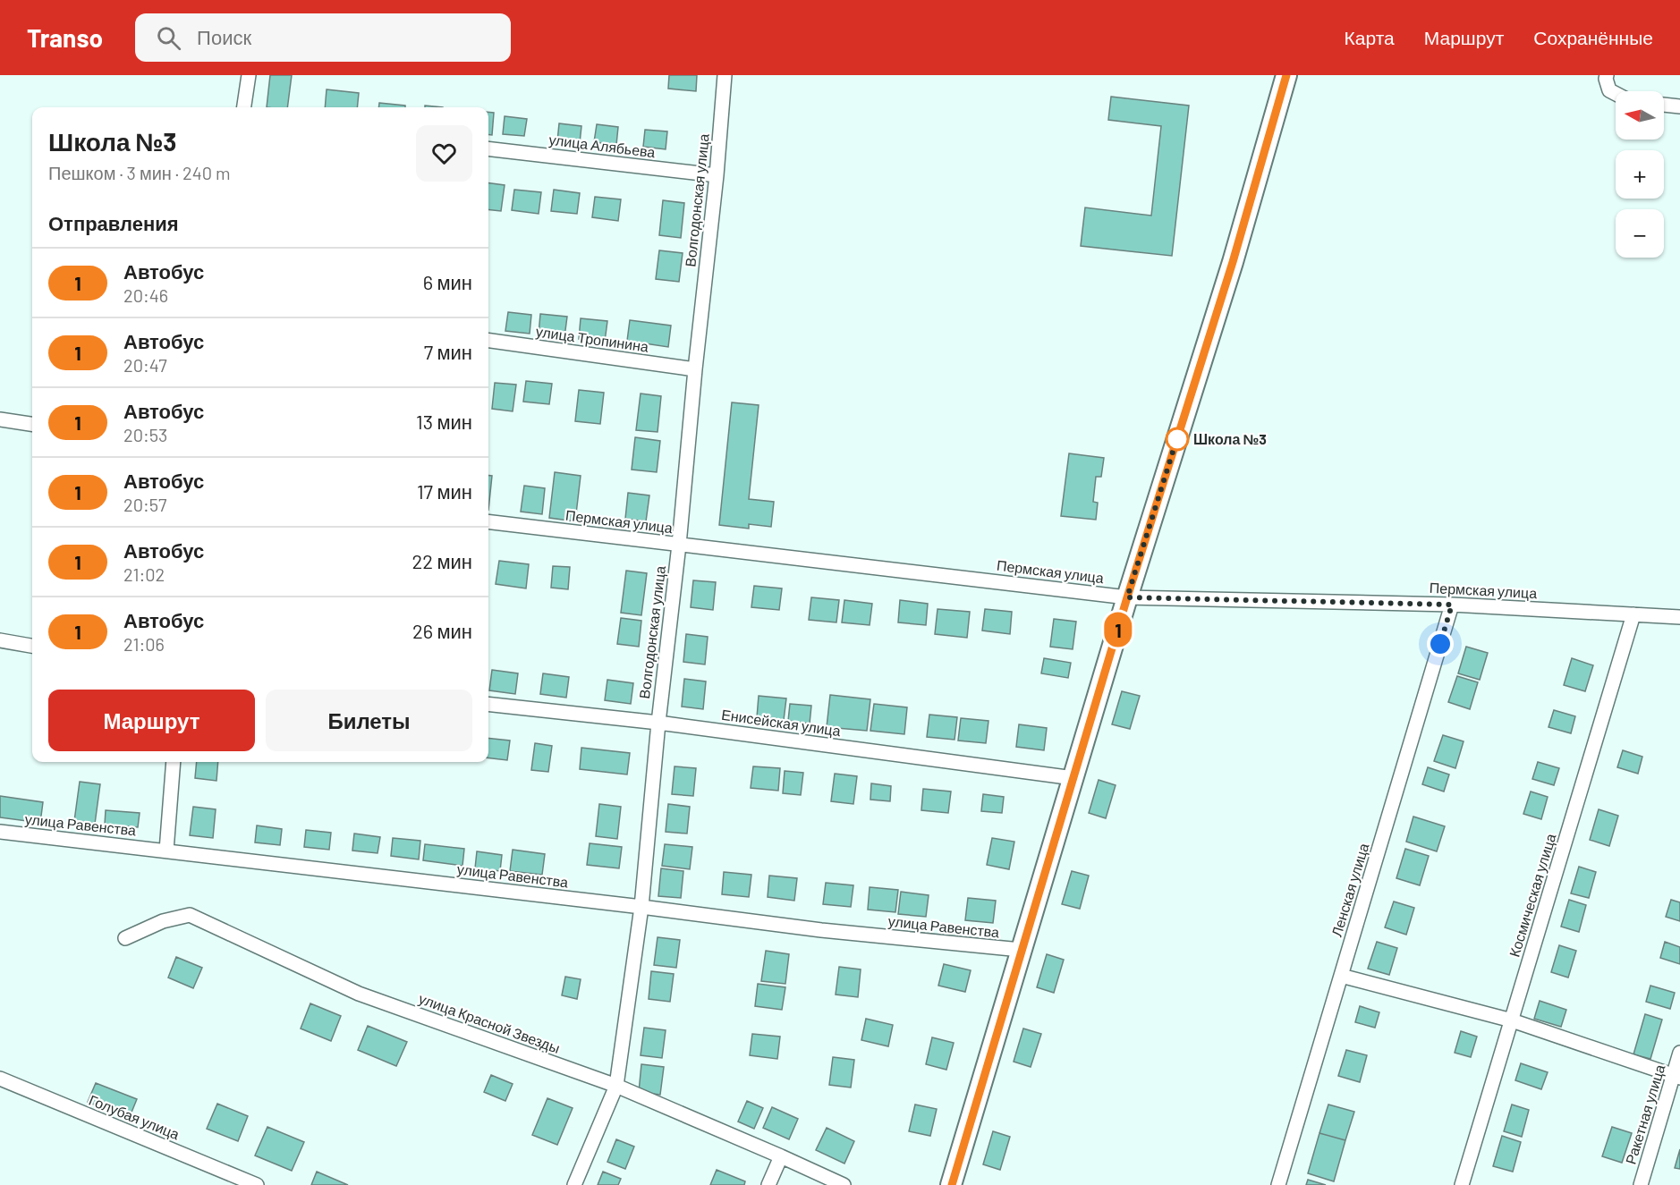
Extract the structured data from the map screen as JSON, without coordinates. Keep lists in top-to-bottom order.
{
  "streets": {
    "street": [
      "улица Алябьева",
      "Волгодонская улица",
      "улица Тропинина",
      "Пермская улица",
      "Енисейская улица",
      "улица Равенства",
      "Ленская улица",
      "Космическая улица",
      "улица Красной Звезды",
      "Ракетная улица",
      "Голубая улица"
    ]
  },
  "crossings": [
    ["улица Алябьева", "Волгодонская улица"],
    ["Волгодонская улица", "улица Тропинина"],
    ["Волгодонская улица", "Пермская улица"],
    ["Волгодонская улица", "Енисейская улица"],
    ["Волгодонская улица", "улица Равенства"],
    ["Волгодонская улица", "улица Красной Звезды"],
    ["Пермская улица", "Ленская улица"],
    ["Пермская улица", "Космическая улица"]
  ],
  "places": ["Школа №3"],
  "lines": ["bus line 1"],
  "north": "left",
  "page": {
    "header": "Transo",
    "search": "Поиск",
    "nav": ["Карта", "Маршрут", "Сохранённые"],
    "on_map": "1",
    "map_buttons": ["+", "−"],
    "heading": [
      ["Школа №3", "Пешком · 3 мин · 240 m"],
      "Отправления"
    ],
    "list": [
      {
        "mark": "1",
        "name": "Автобус",
        "note": "20:46",
        "value": "6 мин"
      },
      {
        "mark": "1",
        "name": "Автобус",
        "note": "20:47",
        "value": "7 мин"
      },
      {
        "mark": "1",
        "name": "Автобус",
        "note": "20:53",
        "value": "13 мин"
      },
      {
        "mark": "1",
        "name": "Автобус",
        "note": "20:57",
        "value": "17 мин"
      },
      {
        "mark": "1",
        "name": "Автобус",
        "note": "21:02",
        "value": "22 мин"
      },
      {
        "mark": "1",
        "name": "Автобус",
        "note": "21:06",
        "value": "26 мин"
      }
    ],
    "buttons": ["Маршрут", "Билеты"]
  }
}
